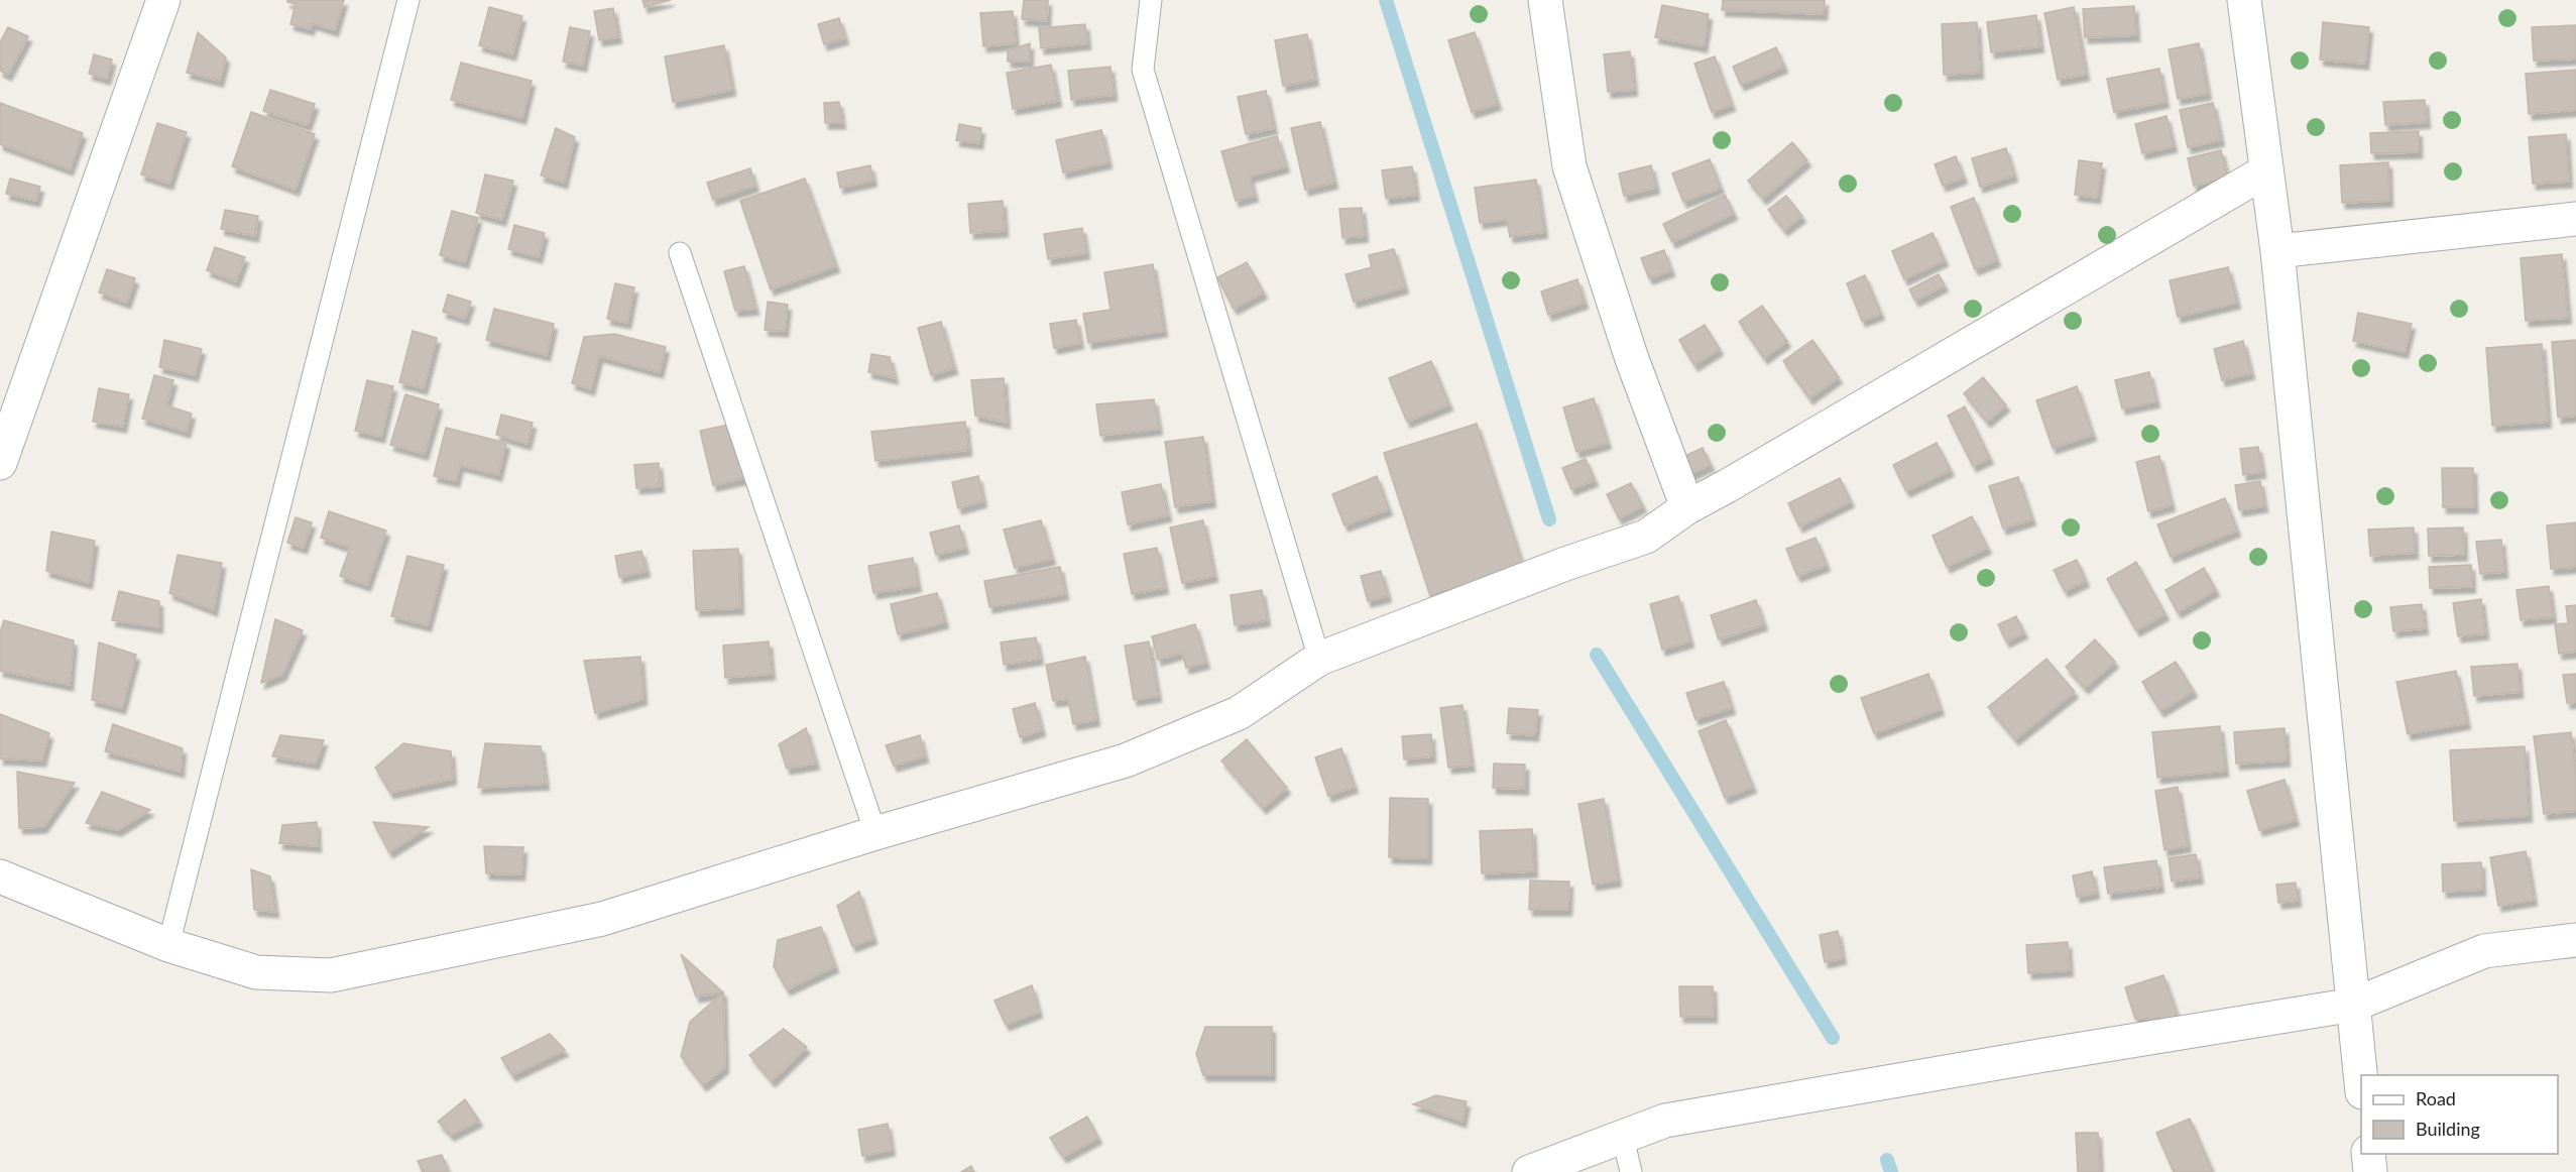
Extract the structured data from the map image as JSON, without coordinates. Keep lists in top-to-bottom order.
{
  "legend": ["Road", "Building"]
}
